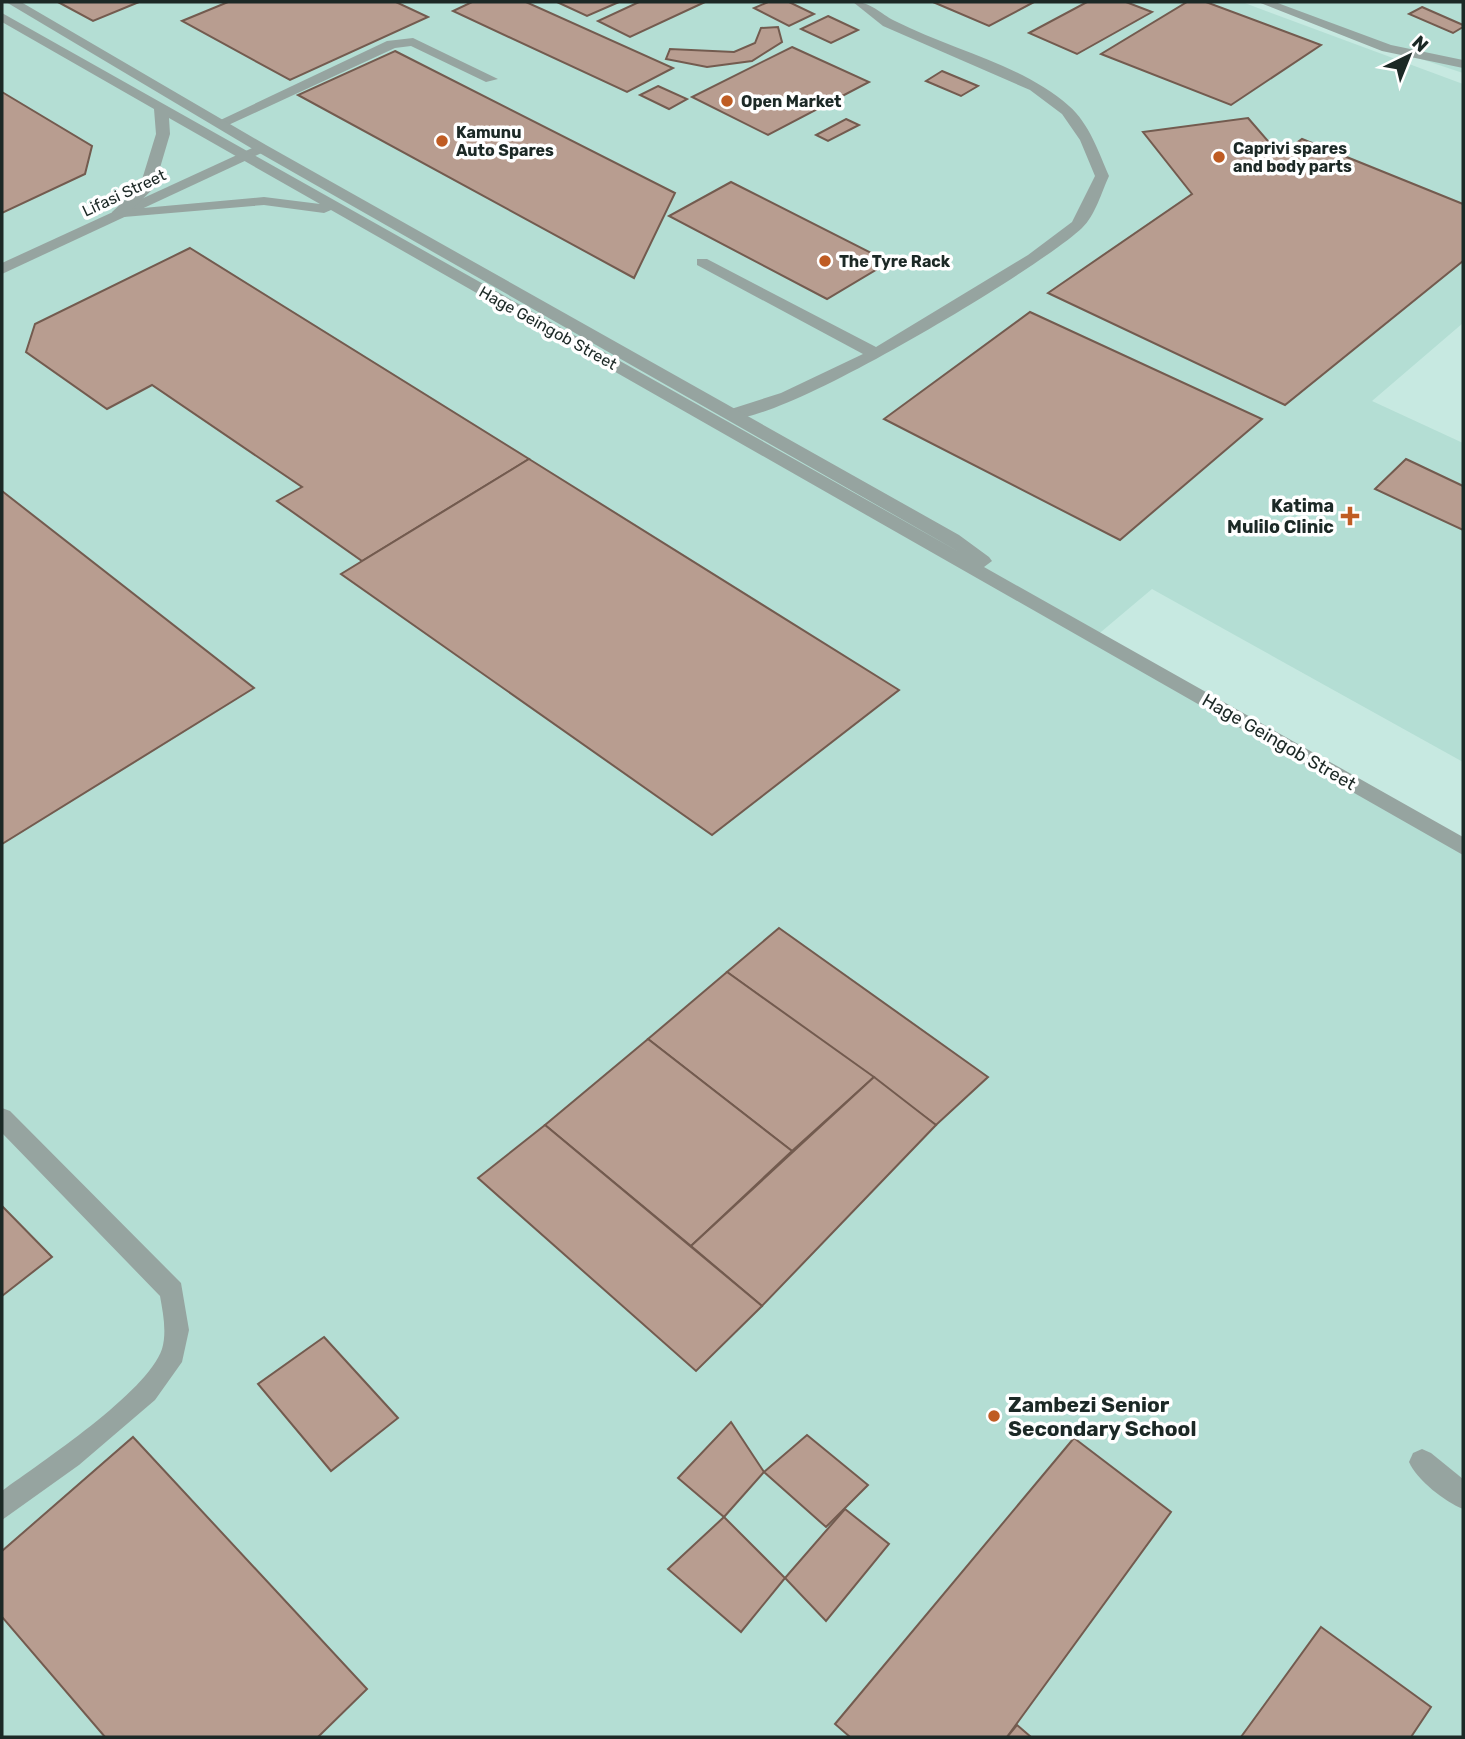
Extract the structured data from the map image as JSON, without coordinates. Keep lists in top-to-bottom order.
{
  "streets": {
    "street": ["Lifasi Street", "Hage Geingob Street"]
  },
  "crossings": [
    ["Lifasi Street", "Hage Geingob Street"]
  ],
  "places": {
    "other": [
      "Open Market",
      "Kamunu Auto Spares",
      "Caprivi spares and body parts",
      "The Tyre Rack",
      "Zambezi Senior Secondary School"
    ],
    "health": ["Katima Mulilo Clinic"]
  },
  "north": "top right"
}
